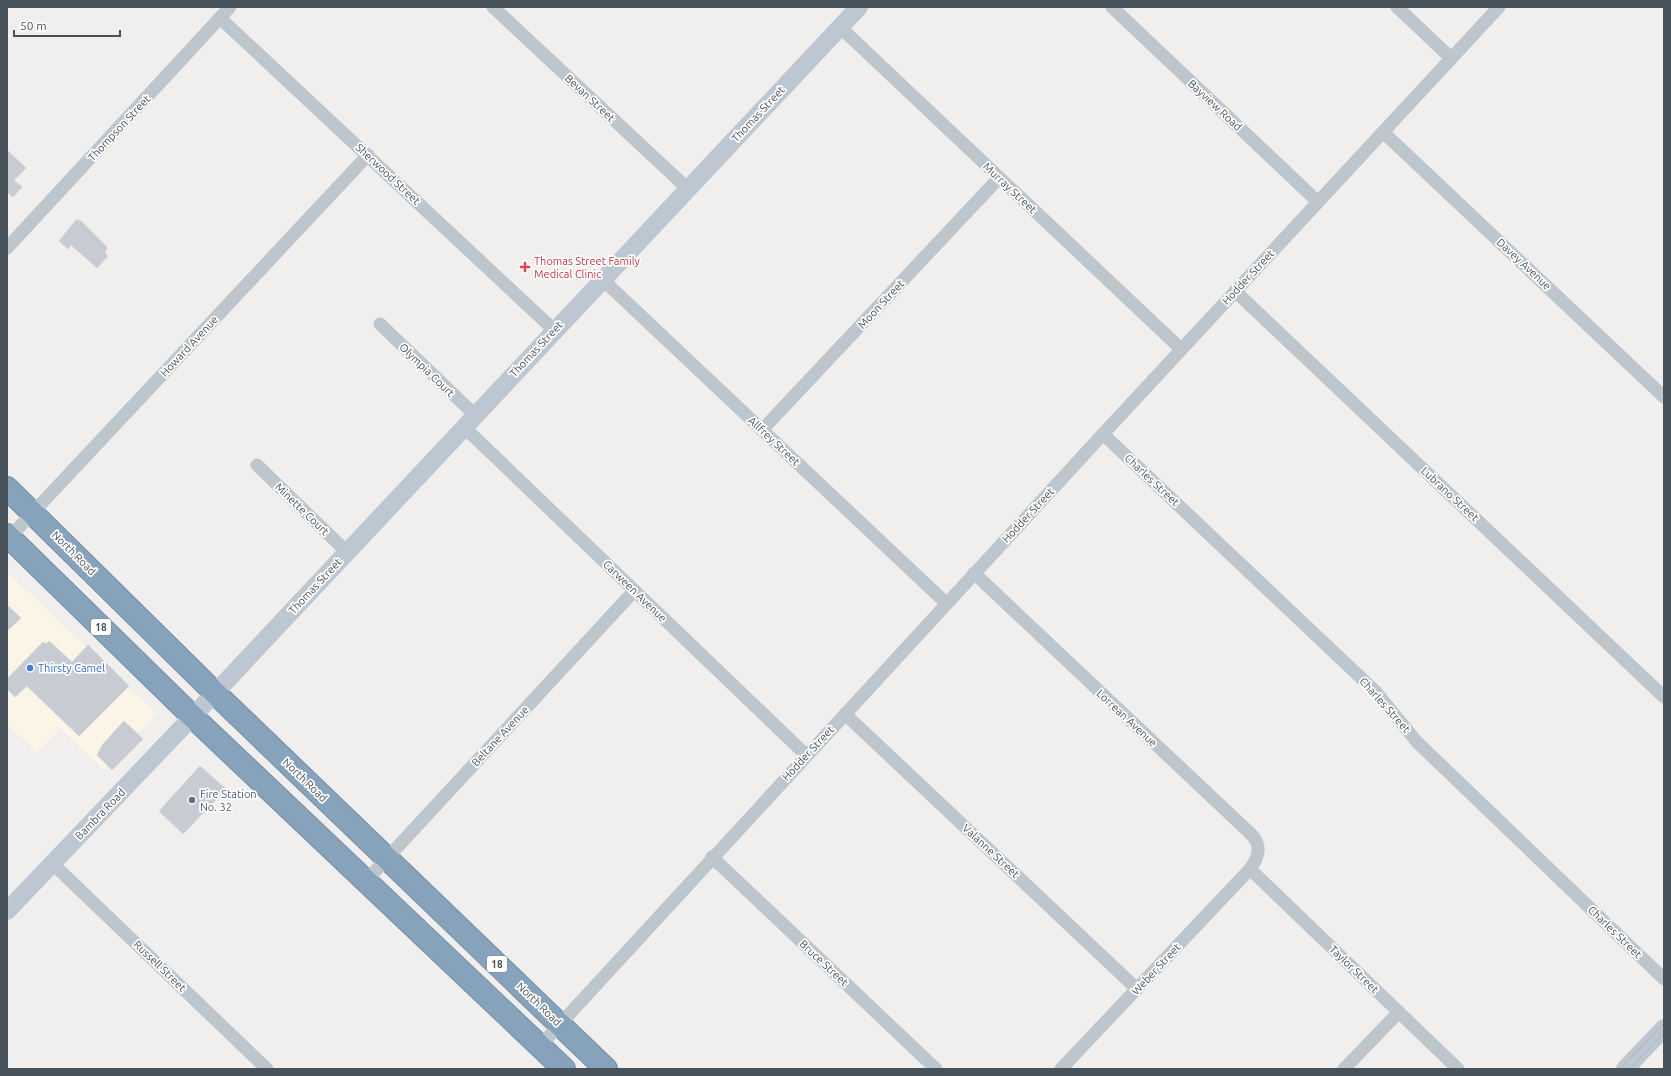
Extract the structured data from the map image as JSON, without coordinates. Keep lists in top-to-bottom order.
{
  "streets": {
    "highway": ["North Road", "18"],
    "street": [
      "Bevan Street",
      "Bayview Road",
      "Thomas Street",
      "Thompson Street",
      "Sherwood Street",
      "Murray Street",
      "Davey Avenue",
      "Hodder Street",
      "Moon Street",
      "Howard Avenue",
      "Olympia Court",
      "Allfrey Street",
      "Charles Street",
      "Lubrano Street",
      "Minette Court",
      "Carween Avenue",
      "Lorrean Avenue",
      "Beltane Avenue",
      "Bambra Road",
      "Valanne Street",
      "Bruce Street",
      "Russell Street",
      "Weber Street",
      "Taylor Street"
    ]
  },
  "crossings": [
    ["Bevan Street", "Thomas Street"],
    ["Bayview Road", "Hodder Street"],
    ["Thomas Street", "Sherwood Street"],
    ["Thomas Street", "Murray Street"],
    ["Thomas Street", "Olympia Court"],
    ["Thomas Street", "Allfrey Street"],
    ["Thomas Street", "Minette Court"],
    ["Thomas Street", "North Road"],
    ["Thomas Street", "Carween Avenue"],
    ["Thomas Street", "18"],
    ["Thomas Street", "Bambra Road"],
    ["Thompson Street", "Sherwood Street"],
    ["Sherwood Street", "Howard Avenue"],
    ["Murray Street", "Hodder Street"],
    ["Murray Street", "Moon Street"],
    ["Davey Avenue", "Hodder Street"],
    ["Hodder Street", "Allfrey Street"],
    ["Hodder Street", "Charles Street"],
    ["Hodder Street", "Lubrano Street"],
    ["Hodder Street", "North Road"],
    ["Hodder Street", "Carween Avenue"],
    ["Hodder Street", "18"],
    ["Hodder Street", "Lorrean Avenue"],
    ["Hodder Street", "Valanne Street"],
    ["Hodder Street", "Bruce Street"],
    ["Moon Street", "Allfrey Street"],
    ["Howard Avenue", "North Road"],
    ["Howard Avenue", "18"],
    ["Olympia Court", "Carween Avenue"],
    ["North Road", "Beltane Avenue"],
    ["Carween Avenue", "Beltane Avenue"],
    ["18", "Beltane Avenue"],
    ["18", "Bambra Road"],
    ["Lorrean Avenue", "Weber Street"],
    ["Lorrean Avenue", "Taylor Street"],
    ["Bambra Road", "Russell Street"],
    ["Valanne Street", "Weber Street"],
    ["Weber Street", "Taylor Street"]
  ],
  "places": {
    "health": ["Thomas Street Family Medical Clinic"],
    "other": ["Thirsty Camel", "Fire Station No. 32"]
  },
  "scale_bar": "50 m"
}
